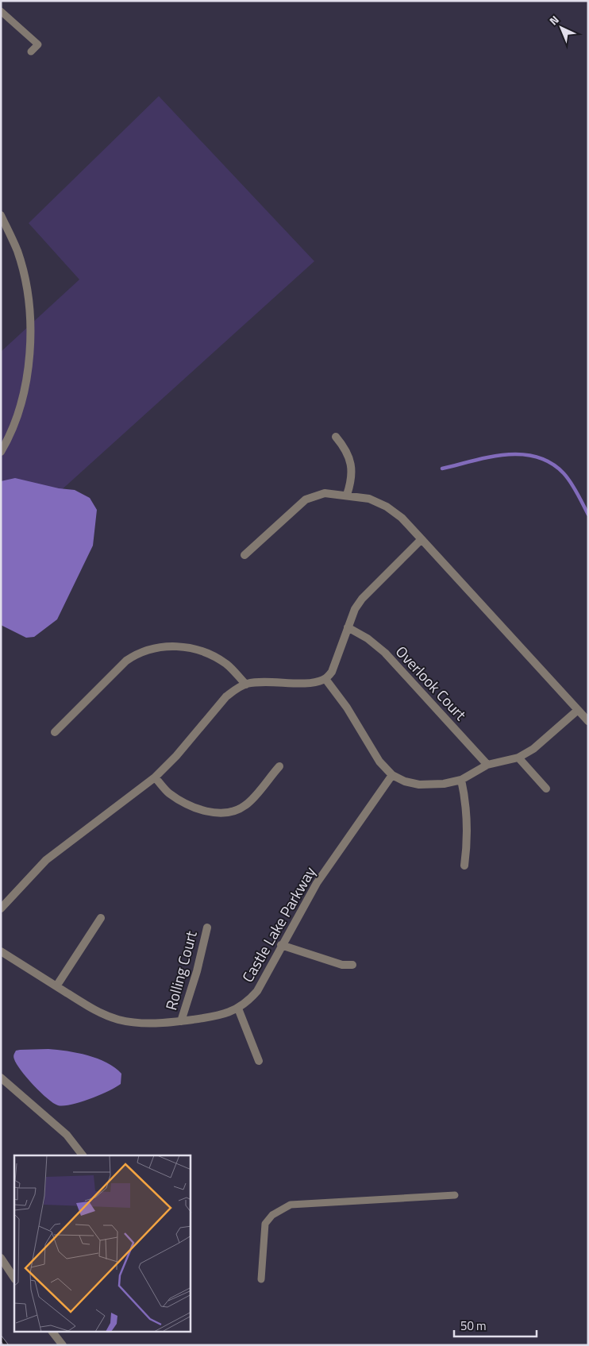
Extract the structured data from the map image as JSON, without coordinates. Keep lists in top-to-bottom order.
{
  "streets": {
    "street": ["Overlook Court", "Castle Lake Parkway", "Rolling Court"]
  },
  "crossings": [
    ["Castle Lake Parkway", "Rolling Court"]
  ],
  "scale_bar": "50 m",
  "north": "top left"
}
